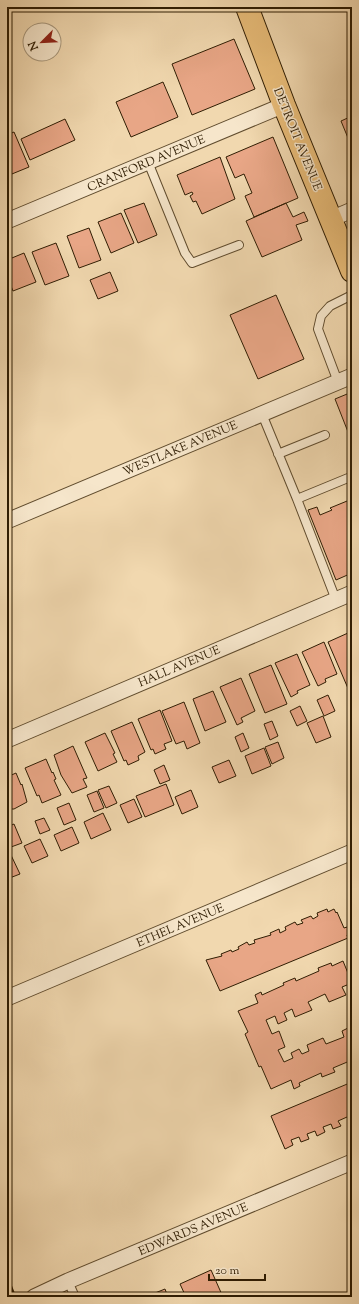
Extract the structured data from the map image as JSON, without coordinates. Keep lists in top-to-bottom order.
{
  "streets": {
    "main road": ["DETROIT AVENUE"],
    "street": [
      "CRANFORD AVENUE",
      "WESTLAKE AVENUE",
      "HALL AVENUE",
      "ETHEL AVENUE",
      "EDWARDS AVENUE"
    ]
  },
  "crossings": [
    ["DETROIT AVENUE", "CRANFORD AVENUE"]
  ],
  "scale_bar": "20 m",
  "north": "bottom left"
}
